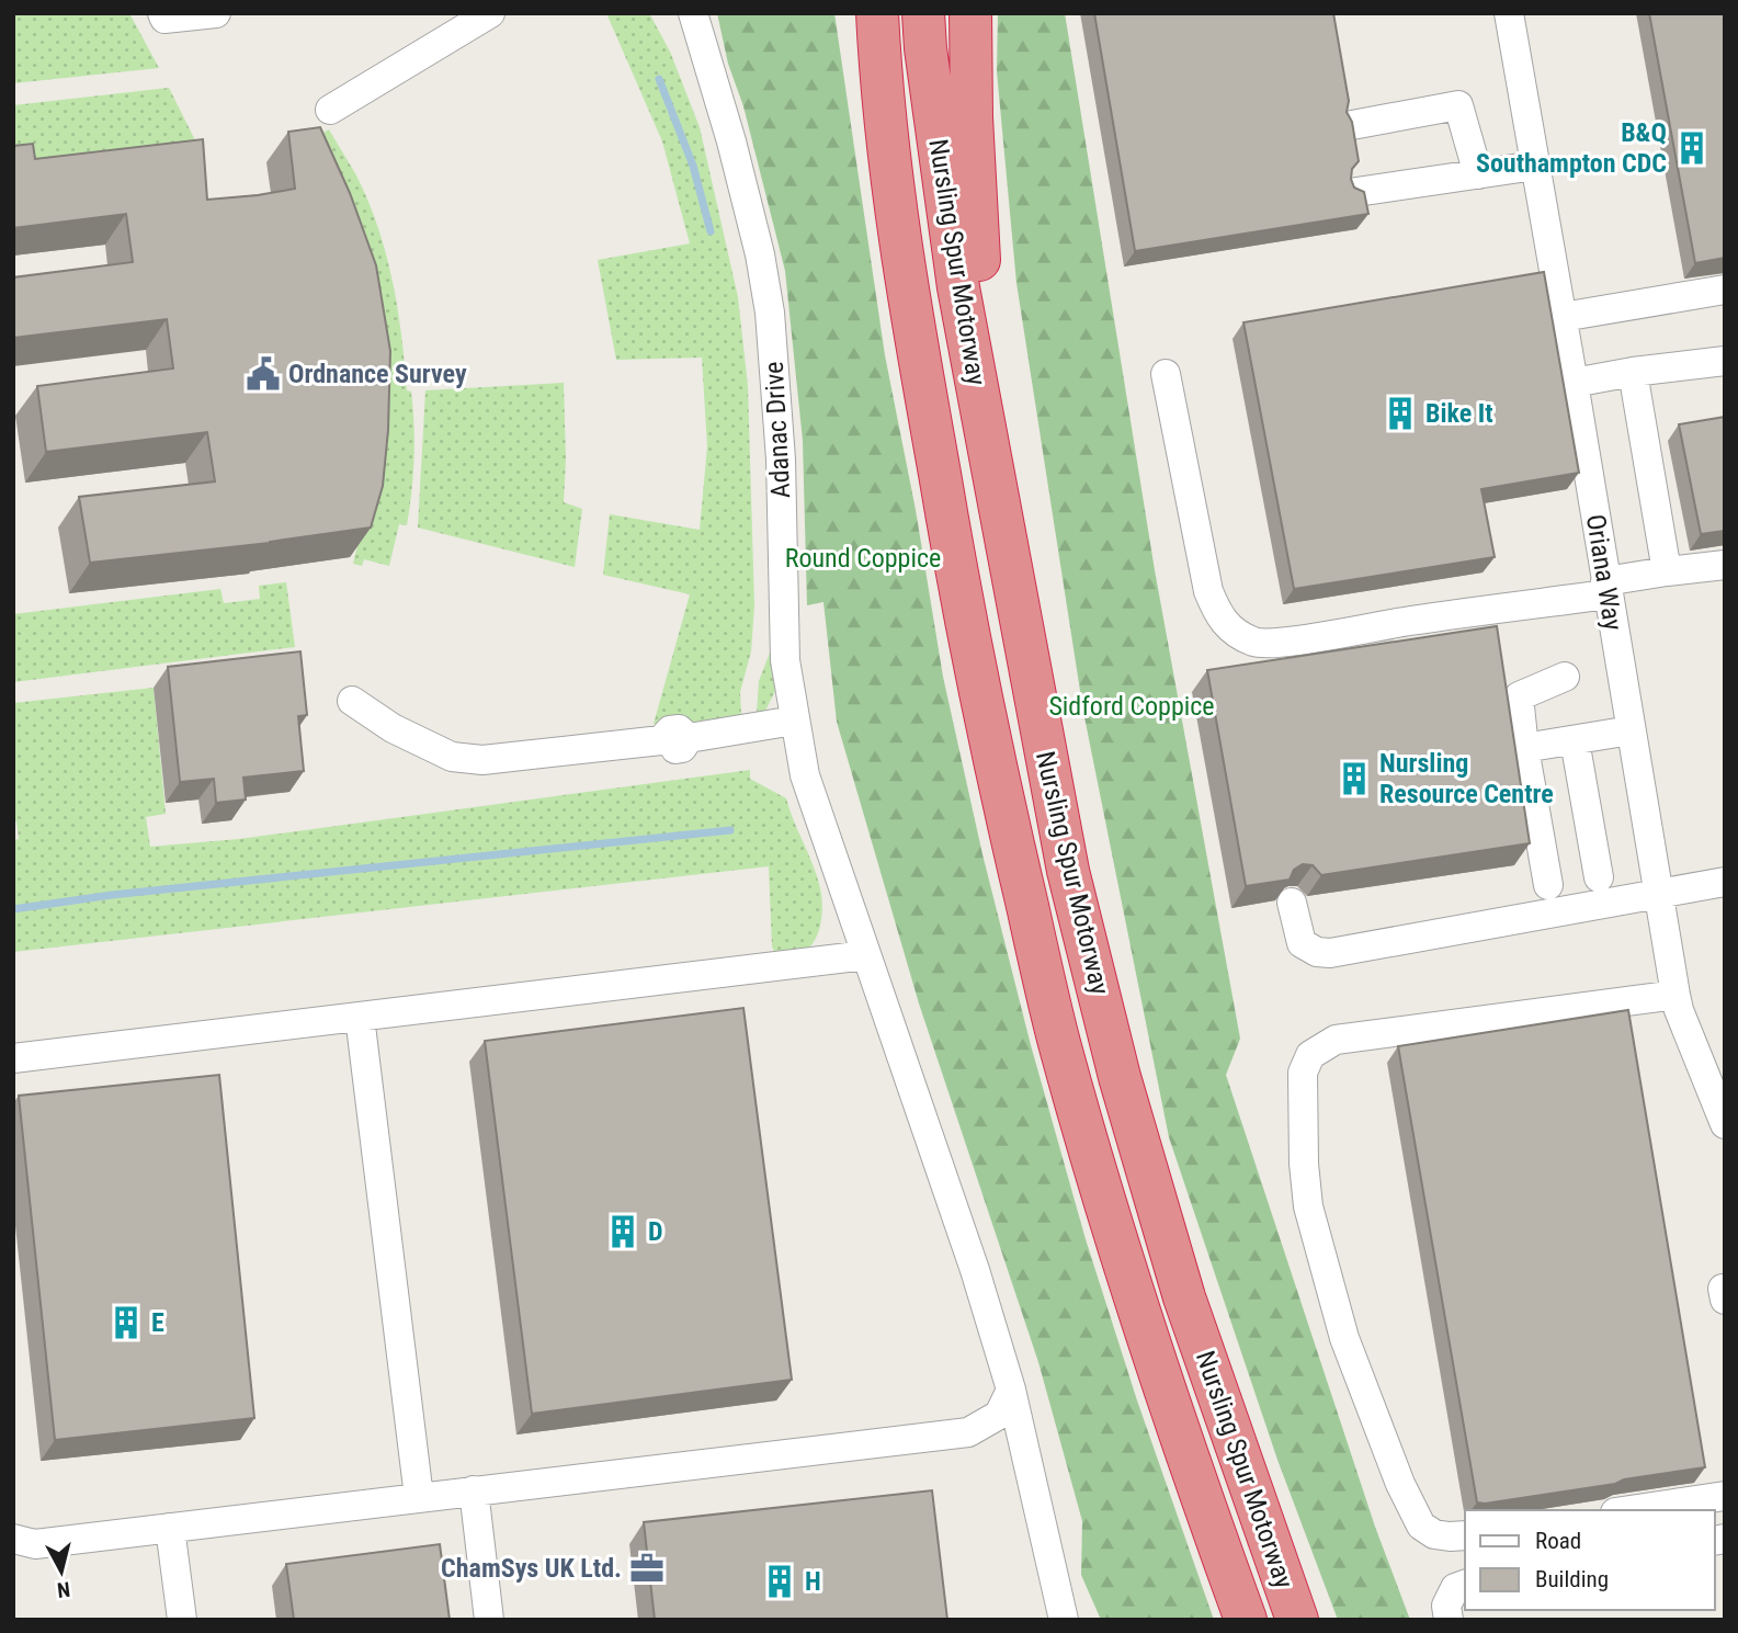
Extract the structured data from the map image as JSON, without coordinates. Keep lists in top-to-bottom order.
{
  "streets": {
    "highway": ["Nursling Spur Motorway"],
    "street": ["Adanac Drive", "Oriana Way"]
  },
  "parks": ["Round Coppice", "Sidford Coppice"],
  "places": {
    "building": [
      "B&Q Southampton CDC",
      "Bike It",
      "Nursling Resource Centre",
      "D",
      "E",
      "H"
    ],
    "public building": ["Ordnance Survey"],
    "office": ["ChamSys UK Ltd."]
  },
  "legend": ["Road", "Building"],
  "north": "bottom"
}
